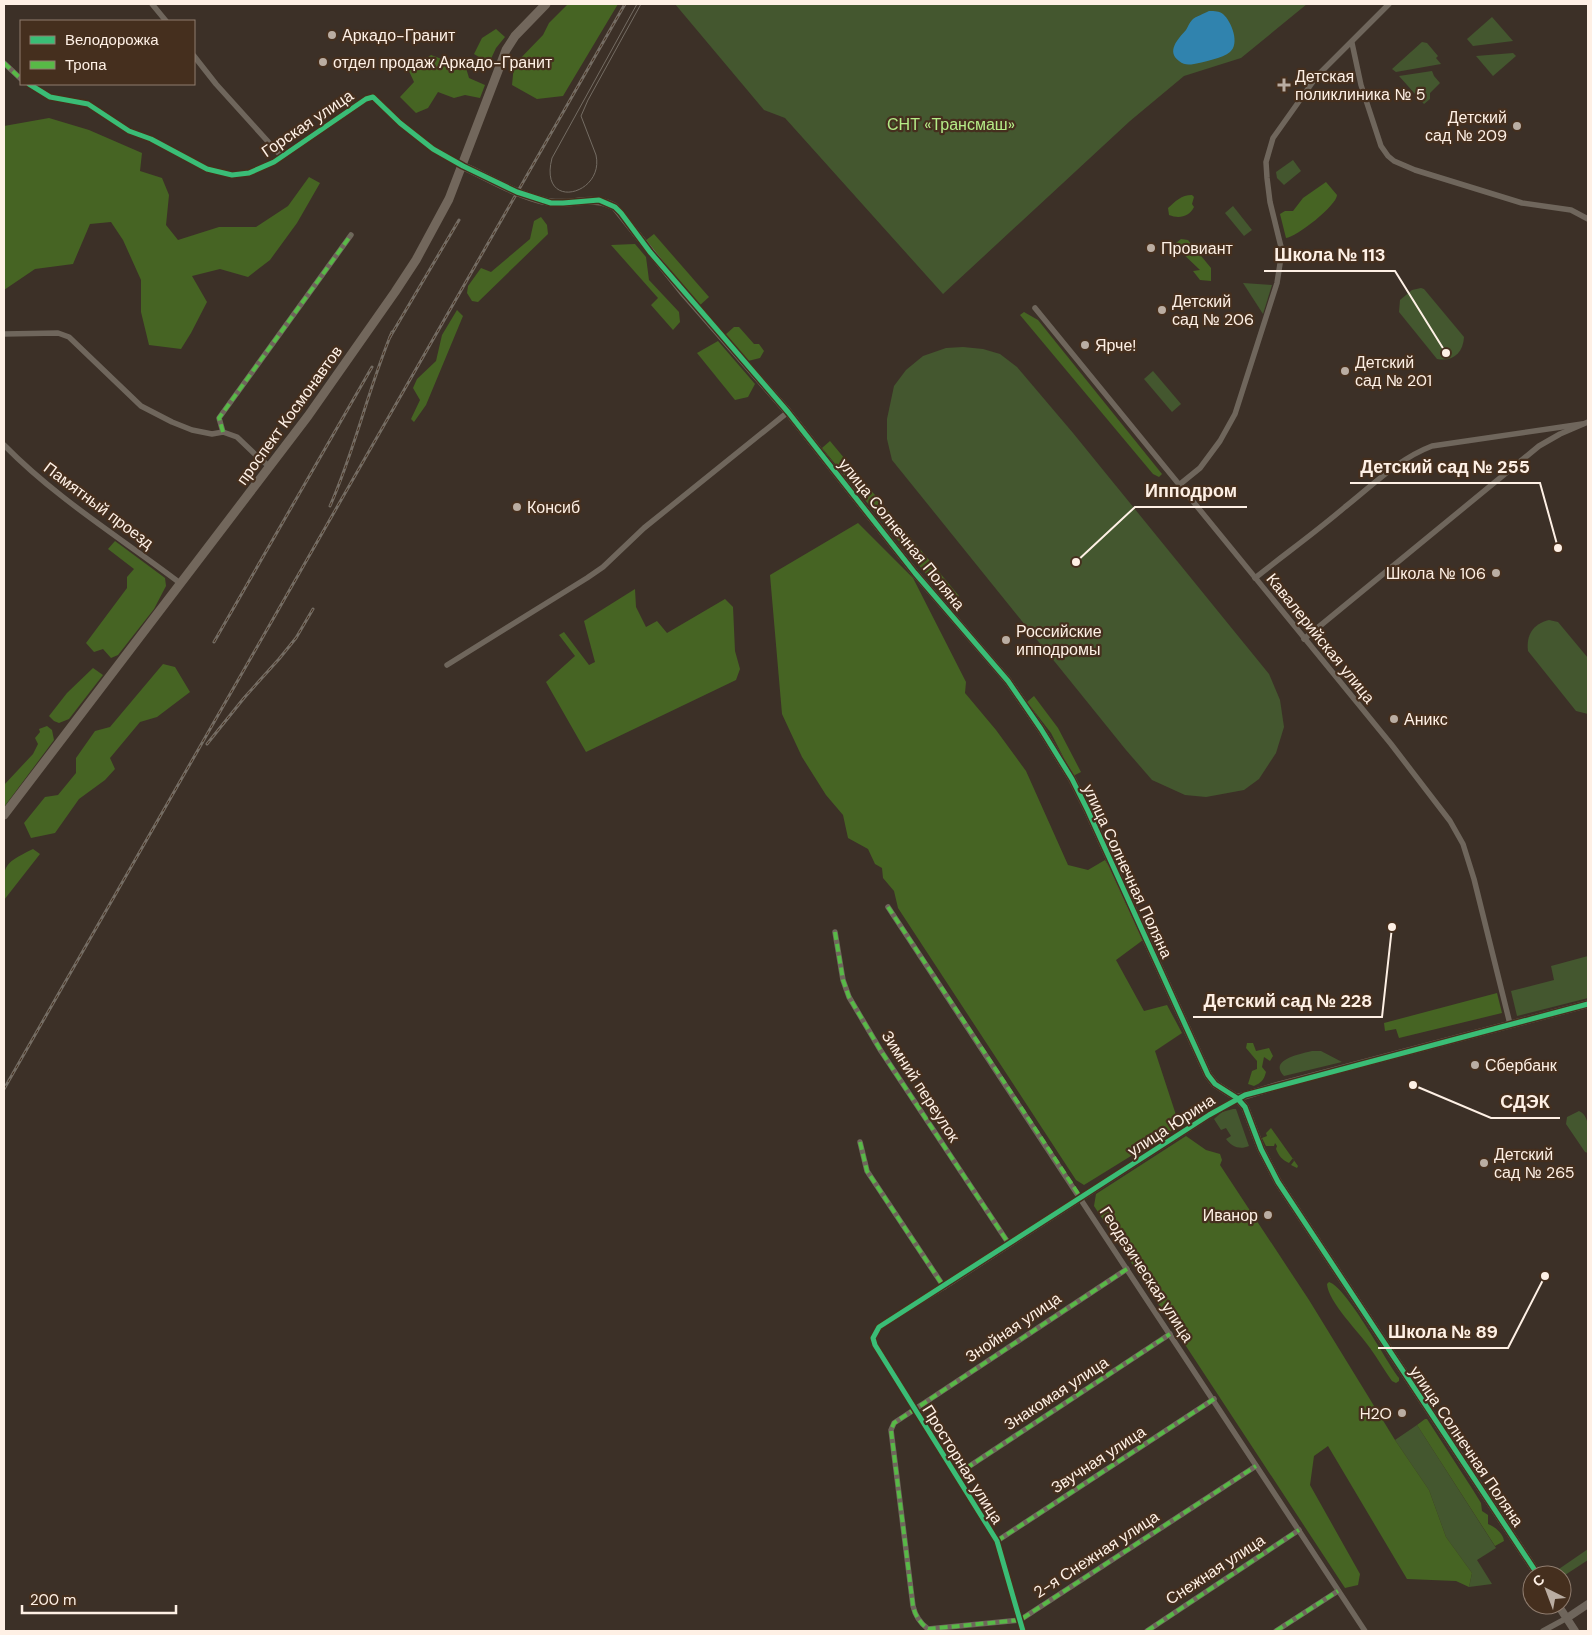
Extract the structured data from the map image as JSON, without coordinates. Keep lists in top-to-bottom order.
{
  "streets": {
    "main road": ["проспект Космонавтов"],
    "street": [
      "Горская улица",
      "Памятный проезд",
      "улица Солнечная Поляна",
      "Кавалерийская улица",
      "Зимний переулок",
      "улица Юрина",
      "Геодезическая улица",
      "Знойная улица",
      "Знакомая улица",
      "Звучная улица",
      "Просторная улица",
      "2-я Снежная улица",
      "Снежная улица"
    ]
  },
  "crossings": [
    ["Горская улица", "проспект Космонавтов"],
    ["Горская улица", "улица Солнечная Поляна"],
    ["проспект Космонавтов", "Памятный проезд"],
    ["проспект Космонавтов", "улица Солнечная Поляна"],
    ["улица Солнечная Поляна", "улица Юрина"],
    ["Кавалерийская улица", "улица Юрина"],
    ["Зимний переулок", "улица Юрина"],
    ["улица Юрина", "Геодезическая улица"],
    ["улица Юрина", "Просторная улица"],
    ["Геодезическая улица", "Знойная улица"],
    ["Геодезическая улица", "Знакомая улица"],
    ["Геодезическая улица", "Звучная улица"],
    ["Геодезическая улица", "2-я Снежная улица"],
    ["Геодезическая улица", "Снежная улица"],
    ["Знойная улица", "Просторная улица"],
    ["Знойная улица", "2-я Снежная улица"],
    ["Знакомая улица", "Просторная улица"],
    ["Звучная улица", "Просторная улица"],
    ["Просторная улица", "2-я Снежная улица"]
  ],
  "parks": ["СНТ «Трансмаш»"],
  "places": {
    "other": [
      "Аркадо-Гранит",
      "отдел продаж Аркадо-Гранит",
      "Детский сад № 209",
      "Провиант",
      "Детский сад № 206",
      "Ярче!",
      "Школа № 113",
      "Детский сад № 201",
      "Консиб",
      "Детский сад № 255",
      "Ипподром",
      "Школа № 106",
      "Российские ипподромы",
      "Аникс",
      "Детский сад № 228",
      "Сбербанк",
      "СДЭК",
      "Детский сад № 265",
      "Иванор",
      "Школа № 89",
      "H2O"
    ],
    "health": ["Детская поликлиника № 5"]
  },
  "legend": ["Велодорожка", "Тропа"],
  "scale_bar": "200 m",
  "north": "top left"
}
